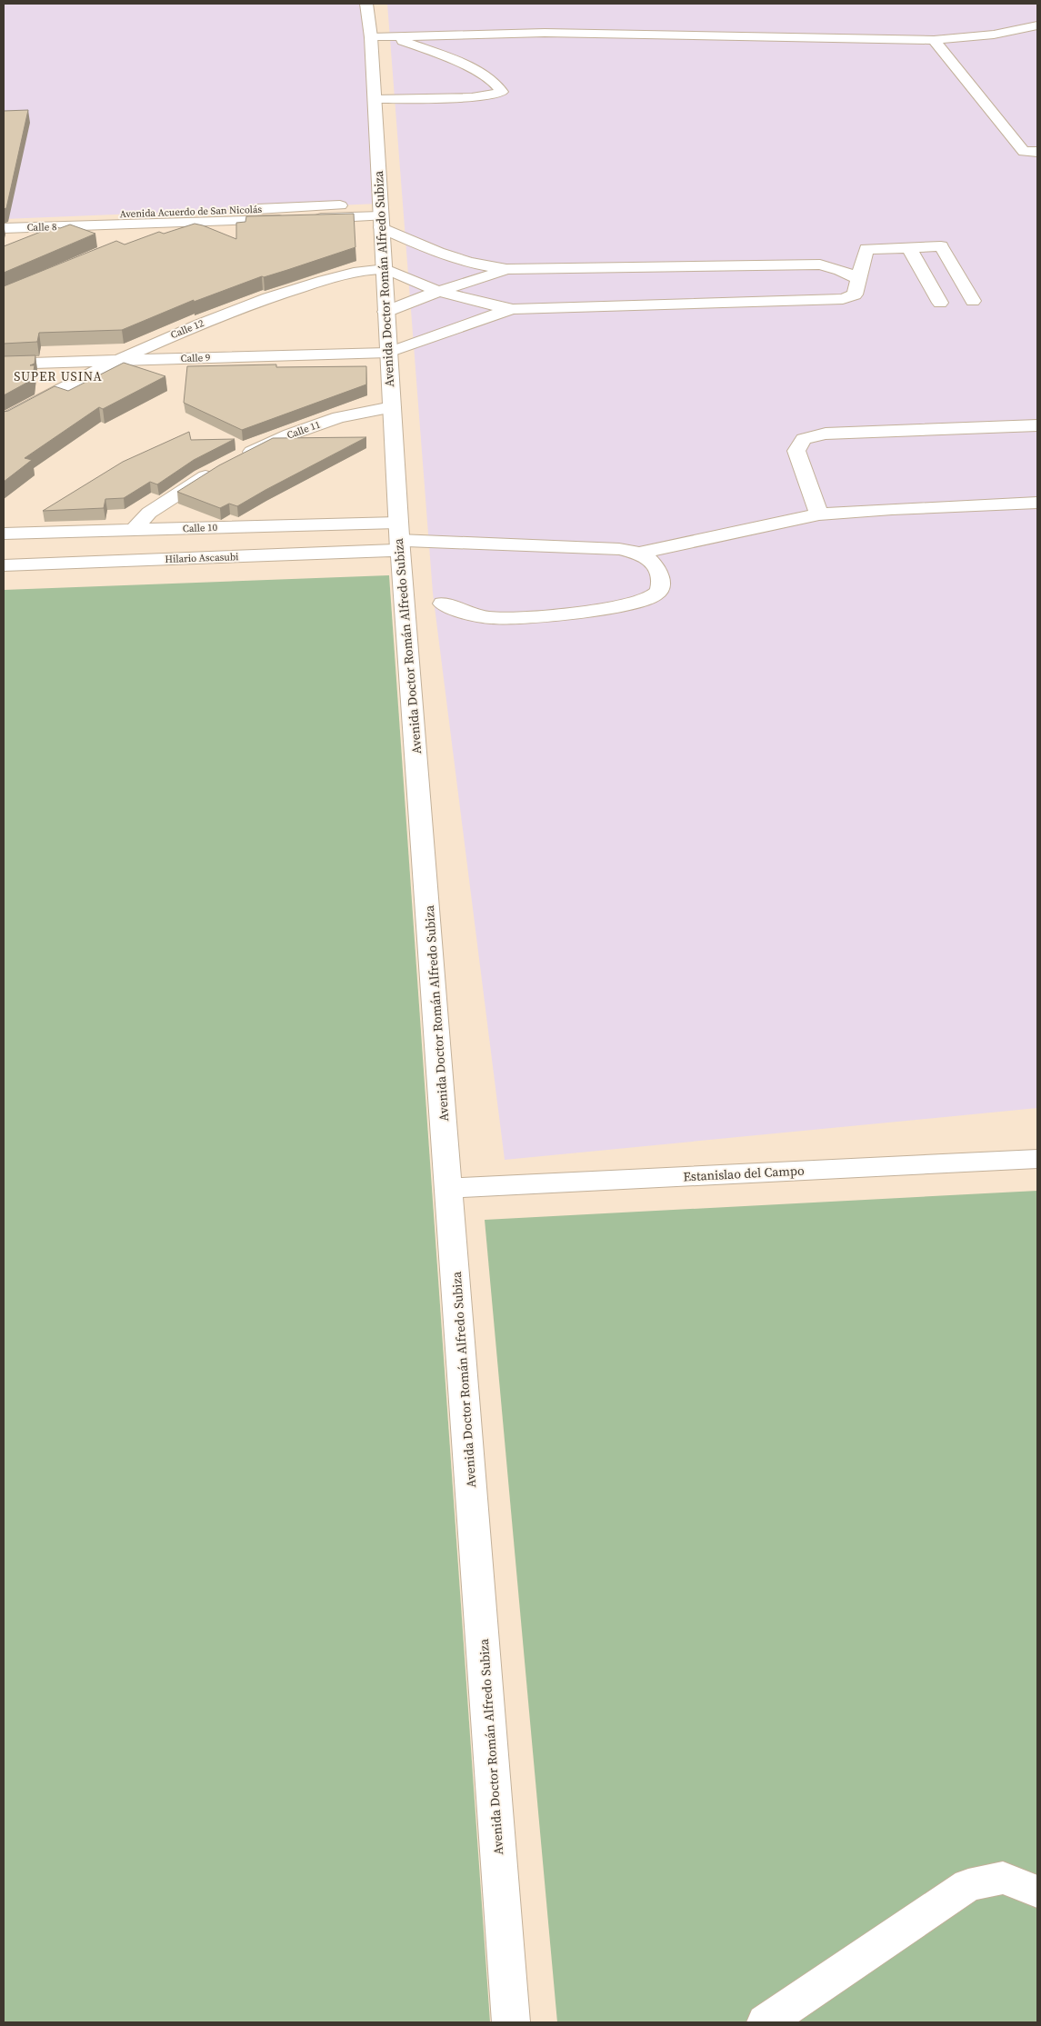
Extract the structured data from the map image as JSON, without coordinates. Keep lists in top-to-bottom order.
{
  "streets": {
    "street": [
      "Avenida Acuerdo de San Nicolás",
      "Calle 8",
      "Avenida Doctor Román Alfredo Subiza",
      "Calle 12",
      "Calle 9",
      "Calle 11",
      "Calle 10",
      "Hilario Ascasubi",
      "Estanislao del Campo"
    ]
  },
  "crossings": [
    ["Avenida Acuerdo de San Nicolás", "Calle 8"],
    ["Avenida Acuerdo de San Nicolás", "Avenida Doctor Román Alfredo Subiza"],
    ["Calle 8", "Avenida Doctor Román Alfredo Subiza"],
    ["Avenida Doctor Román Alfredo Subiza", "Calle 12"],
    ["Avenida Doctor Román Alfredo Subiza", "Calle 9"],
    ["Avenida Doctor Román Alfredo Subiza", "Calle 11"],
    ["Avenida Doctor Román Alfredo Subiza", "Calle 10"],
    ["Avenida Doctor Román Alfredo Subiza", "Hilario Ascasubi"],
    ["Avenida Doctor Román Alfredo Subiza", "Estanislao del Campo"],
    ["Calle 12", "Calle 9"],
    ["Calle 10", "Hilario Ascasubi"]
  ],
  "districts": ["SUPER USINA"]
}
